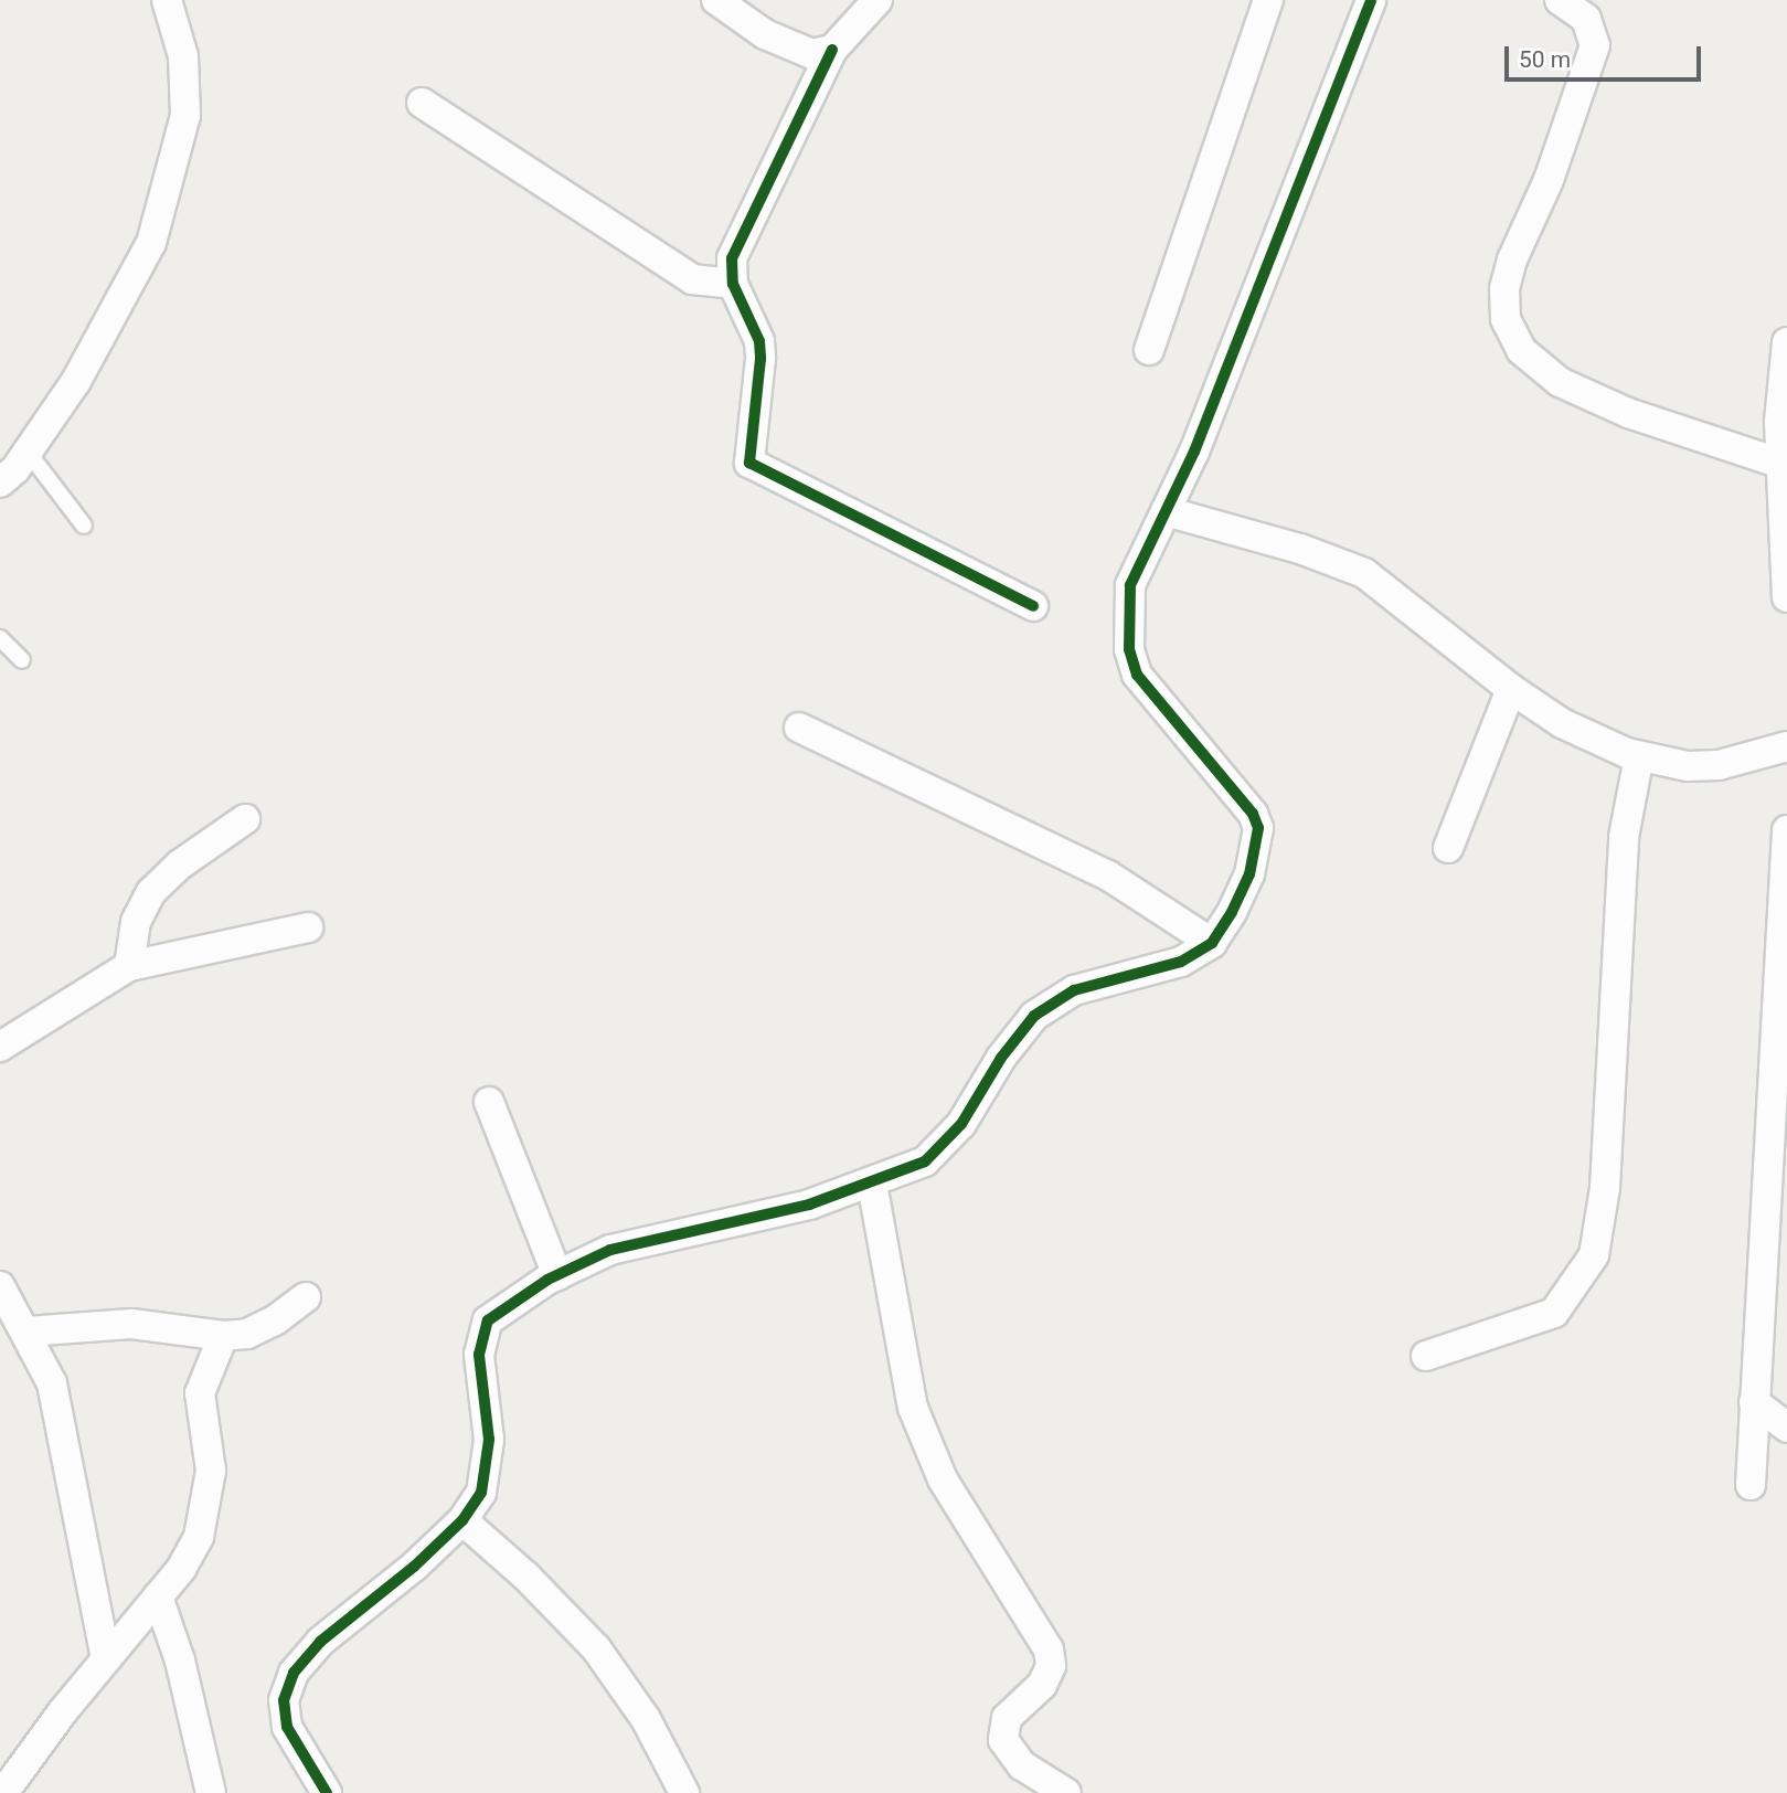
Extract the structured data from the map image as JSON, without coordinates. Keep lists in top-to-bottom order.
{
  "scale_bar": "50 m"
}
